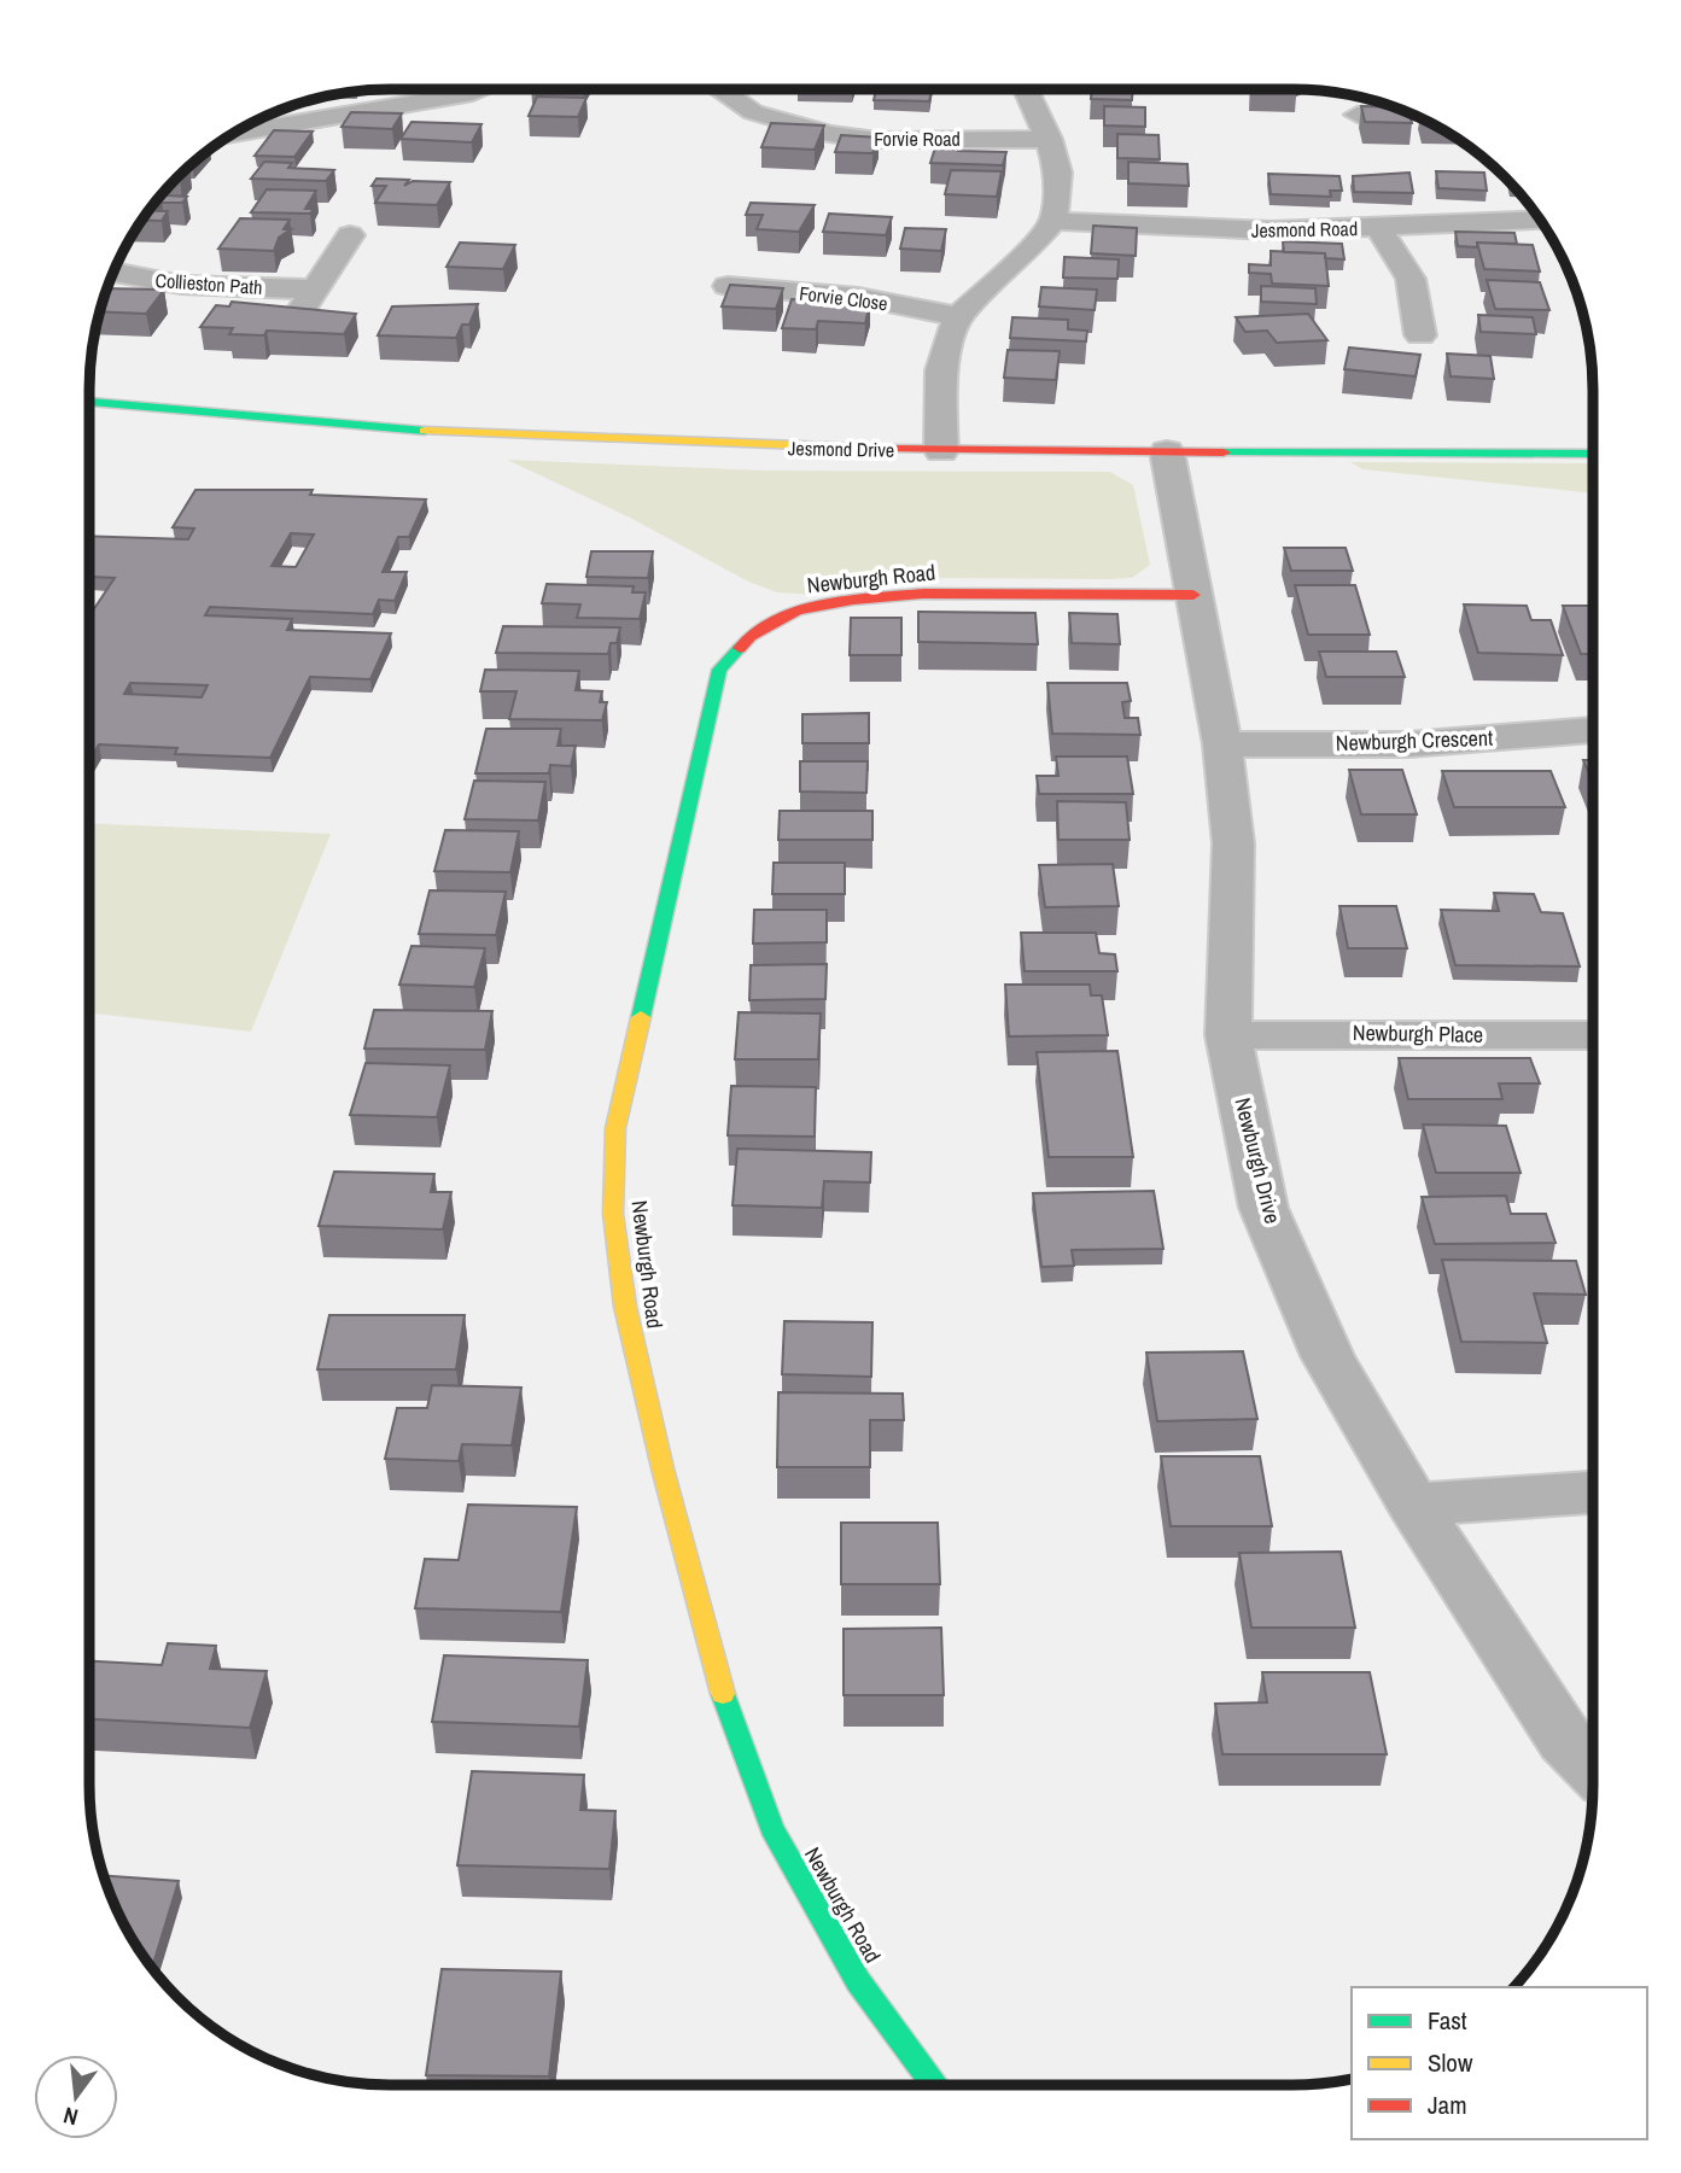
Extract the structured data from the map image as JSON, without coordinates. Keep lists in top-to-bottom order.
{
  "streets": {
    "street": [
      "Forvie Road",
      "Jesmond Road",
      "Collieston Path",
      "Forvie Close",
      "Jesmond Drive",
      "Newburgh Road",
      "Newburgh Crescent",
      "Newburgh Place",
      "Newburgh Drive"
    ]
  },
  "crossings": [
    ["Jesmond Drive", "Newburgh Drive"],
    ["Newburgh Road", "Newburgh Drive"],
    ["Newburgh Crescent", "Newburgh Drive"],
    ["Newburgh Place", "Newburgh Drive"]
  ],
  "legend": ["Fast", "Slow", "Jam"],
  "north": "bottom"
}
